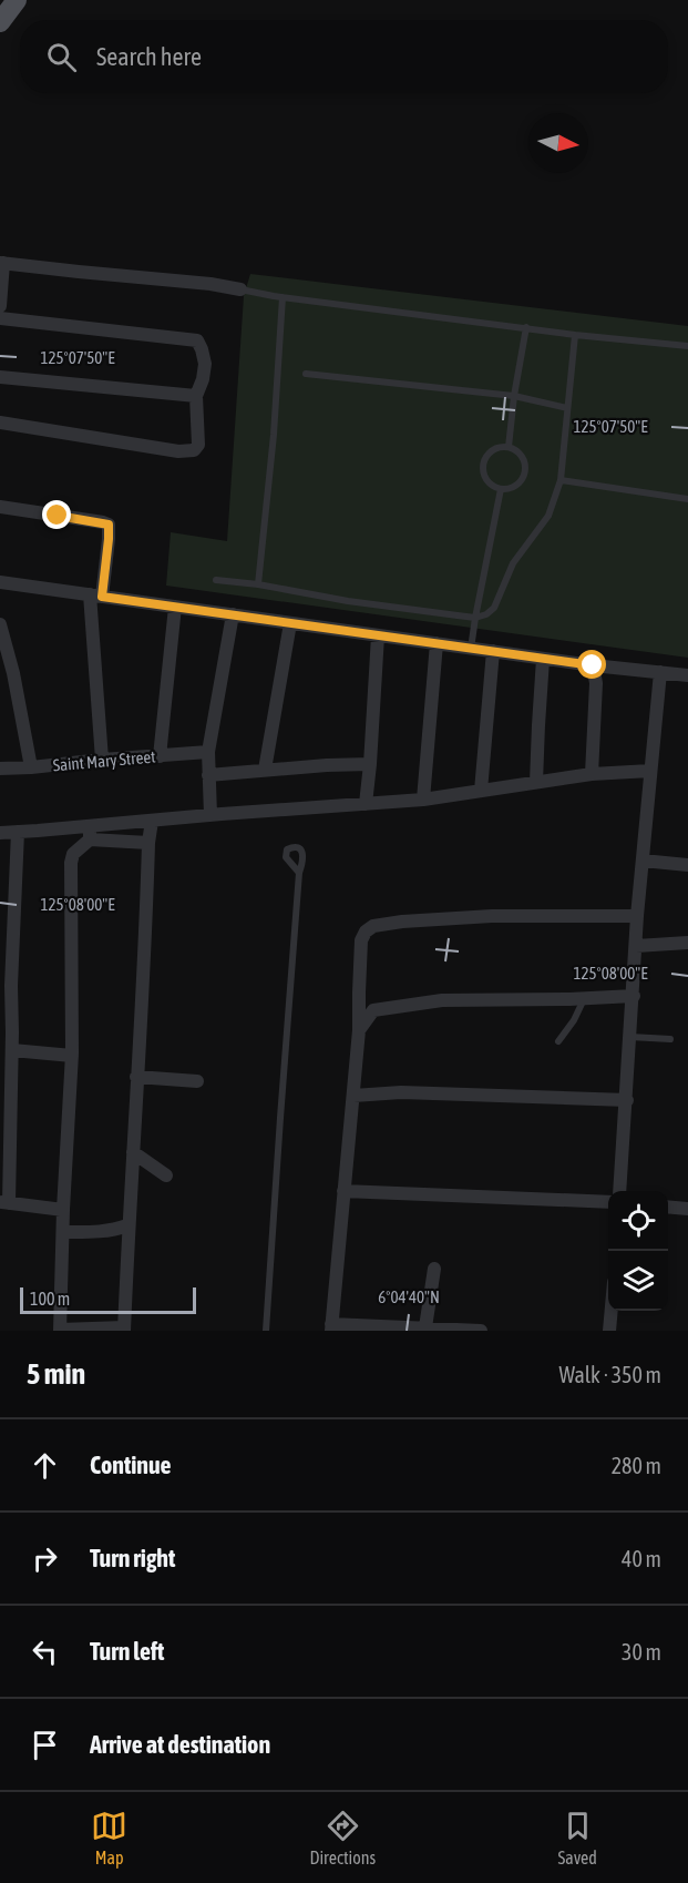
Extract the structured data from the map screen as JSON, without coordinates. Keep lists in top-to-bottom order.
{
  "streets": {
    "street": ["Saint Mary Street"]
  },
  "scale_bar": "100 m",
  "north": "right",
  "page": {
    "search": "Search here",
    "scale": "100 m",
    "heading": ["5 min", "Walk · 350 m"],
    "list": [
      ["Continue", "280 m"],
      ["Turn right", "40 m"],
      ["Turn left", "30 m"],
      "Arrive at destination"
    ],
    "nav": ["Map", "Directions", "Saved"]
  },
  "coordinates": ["125°07'50\"E", "125°08'00\"E", "6°04'40\"N"]
}
